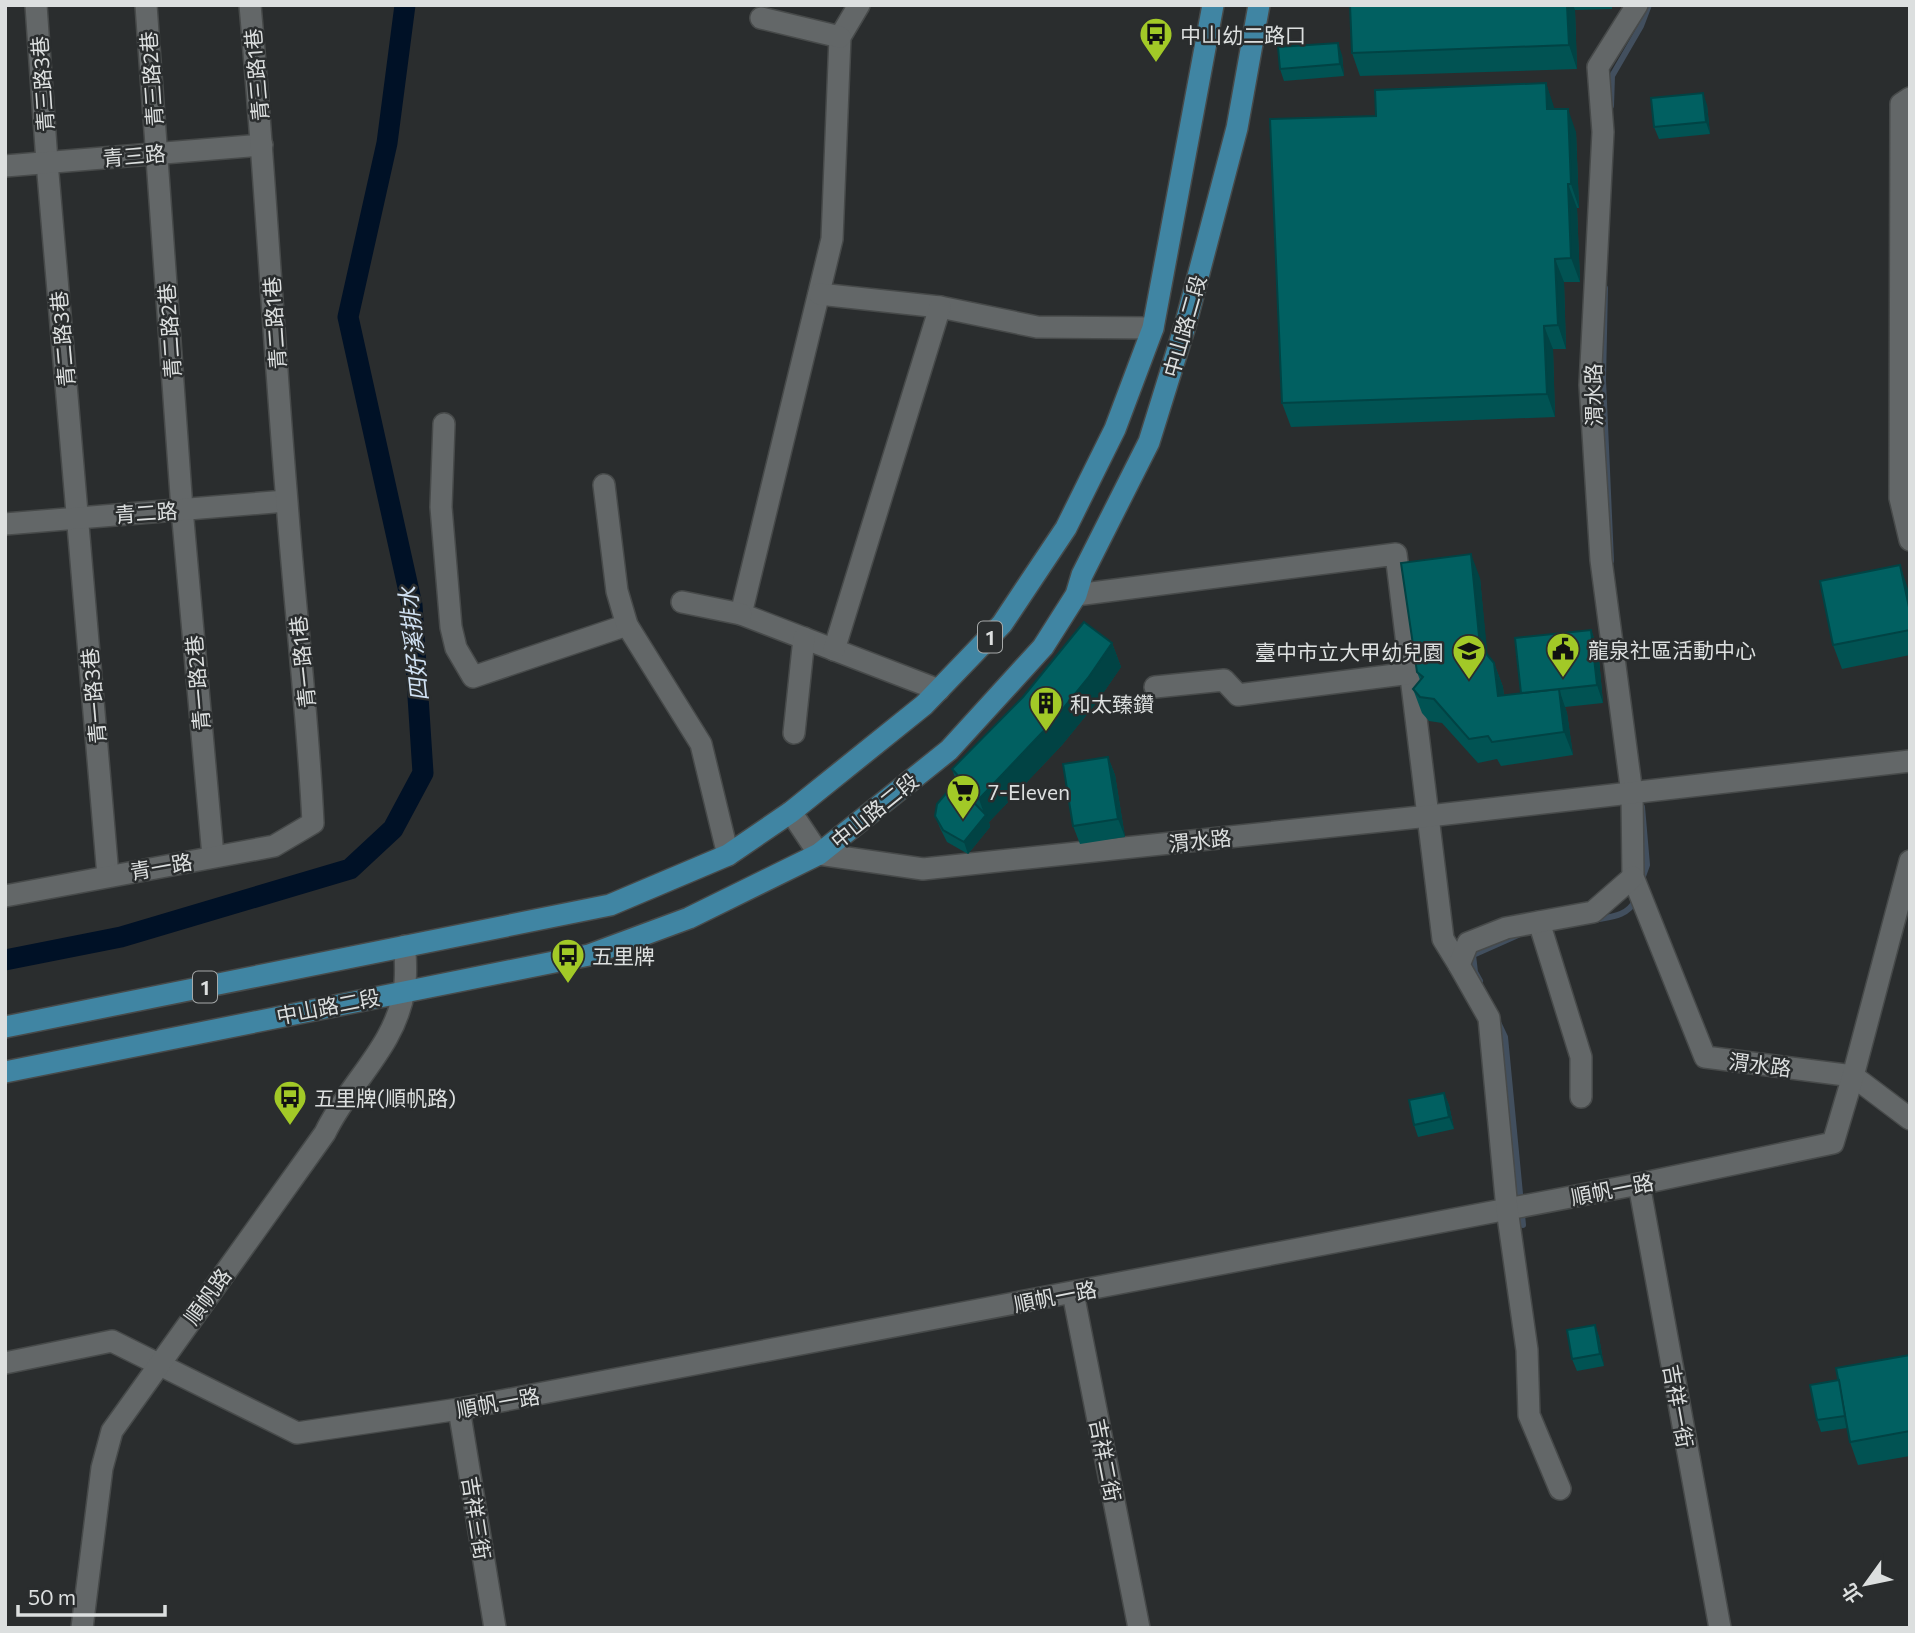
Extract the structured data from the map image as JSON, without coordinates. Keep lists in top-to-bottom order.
{
  "streets": {
    "main road": ["中山路二段", "1"],
    "street": [
      "青三路1巷",
      "青三路2巷",
      "青三路3巷",
      "青三路",
      "青二路1巷",
      "青二路2巷",
      "青二路3巷",
      "渭水路",
      "青二路",
      "青一路1巷",
      "青一路2巷",
      "青一路3巷",
      "青一路",
      "順帆一路",
      "順帆路",
      "吉祥一街",
      "吉祥二街",
      "吉祥三街"
    ]
  },
  "crossings": [
    ["青三路1巷", "青三路"],
    ["青三路1巷", "青二路1巷"],
    ["青三路2巷", "青三路"],
    ["青三路2巷", "青二路2巷"],
    ["青三路3巷", "青三路"],
    ["青三路3巷", "青二路3巷"],
    ["青三路", "青二路1巷"],
    ["青三路", "青二路2巷"],
    ["青三路", "青二路3巷"],
    ["青二路1巷", "青二路"],
    ["青二路1巷", "青一路1巷"],
    ["中山路二段", "渭水路"],
    ["中山路二段", "順帆路"],
    ["青二路2巷", "青二路"],
    ["青二路2巷", "青一路2巷"],
    ["青二路3巷", "青二路"],
    ["青二路3巷", "青一路3巷"],
    ["渭水路", "順帆一路"],
    ["青二路", "青一路1巷"],
    ["青二路", "青一路2巷"],
    ["青二路", "青一路3巷"],
    ["青一路1巷", "青一路"],
    ["青一路2巷", "青一路"],
    ["青一路3巷", "青一路"],
    ["順帆一路", "順帆路"],
    ["順帆一路", "吉祥一街"],
    ["順帆一路", "吉祥二街"],
    ["順帆一路", "吉祥三街"]
  ],
  "water": ["四好溪排水"],
  "places": {
    "bus stop": ["中山幼二路口", "五里牌", "五里牌(順帆路)"],
    "public building": ["龍泉社區活動中心"],
    "school or university": ["臺中市立大甲幼兒園"],
    "building": ["和太臻鑽"],
    "supermarket": ["7-Eleven"]
  },
  "scale_bar": "50 m",
  "north": "bottom left"
}
